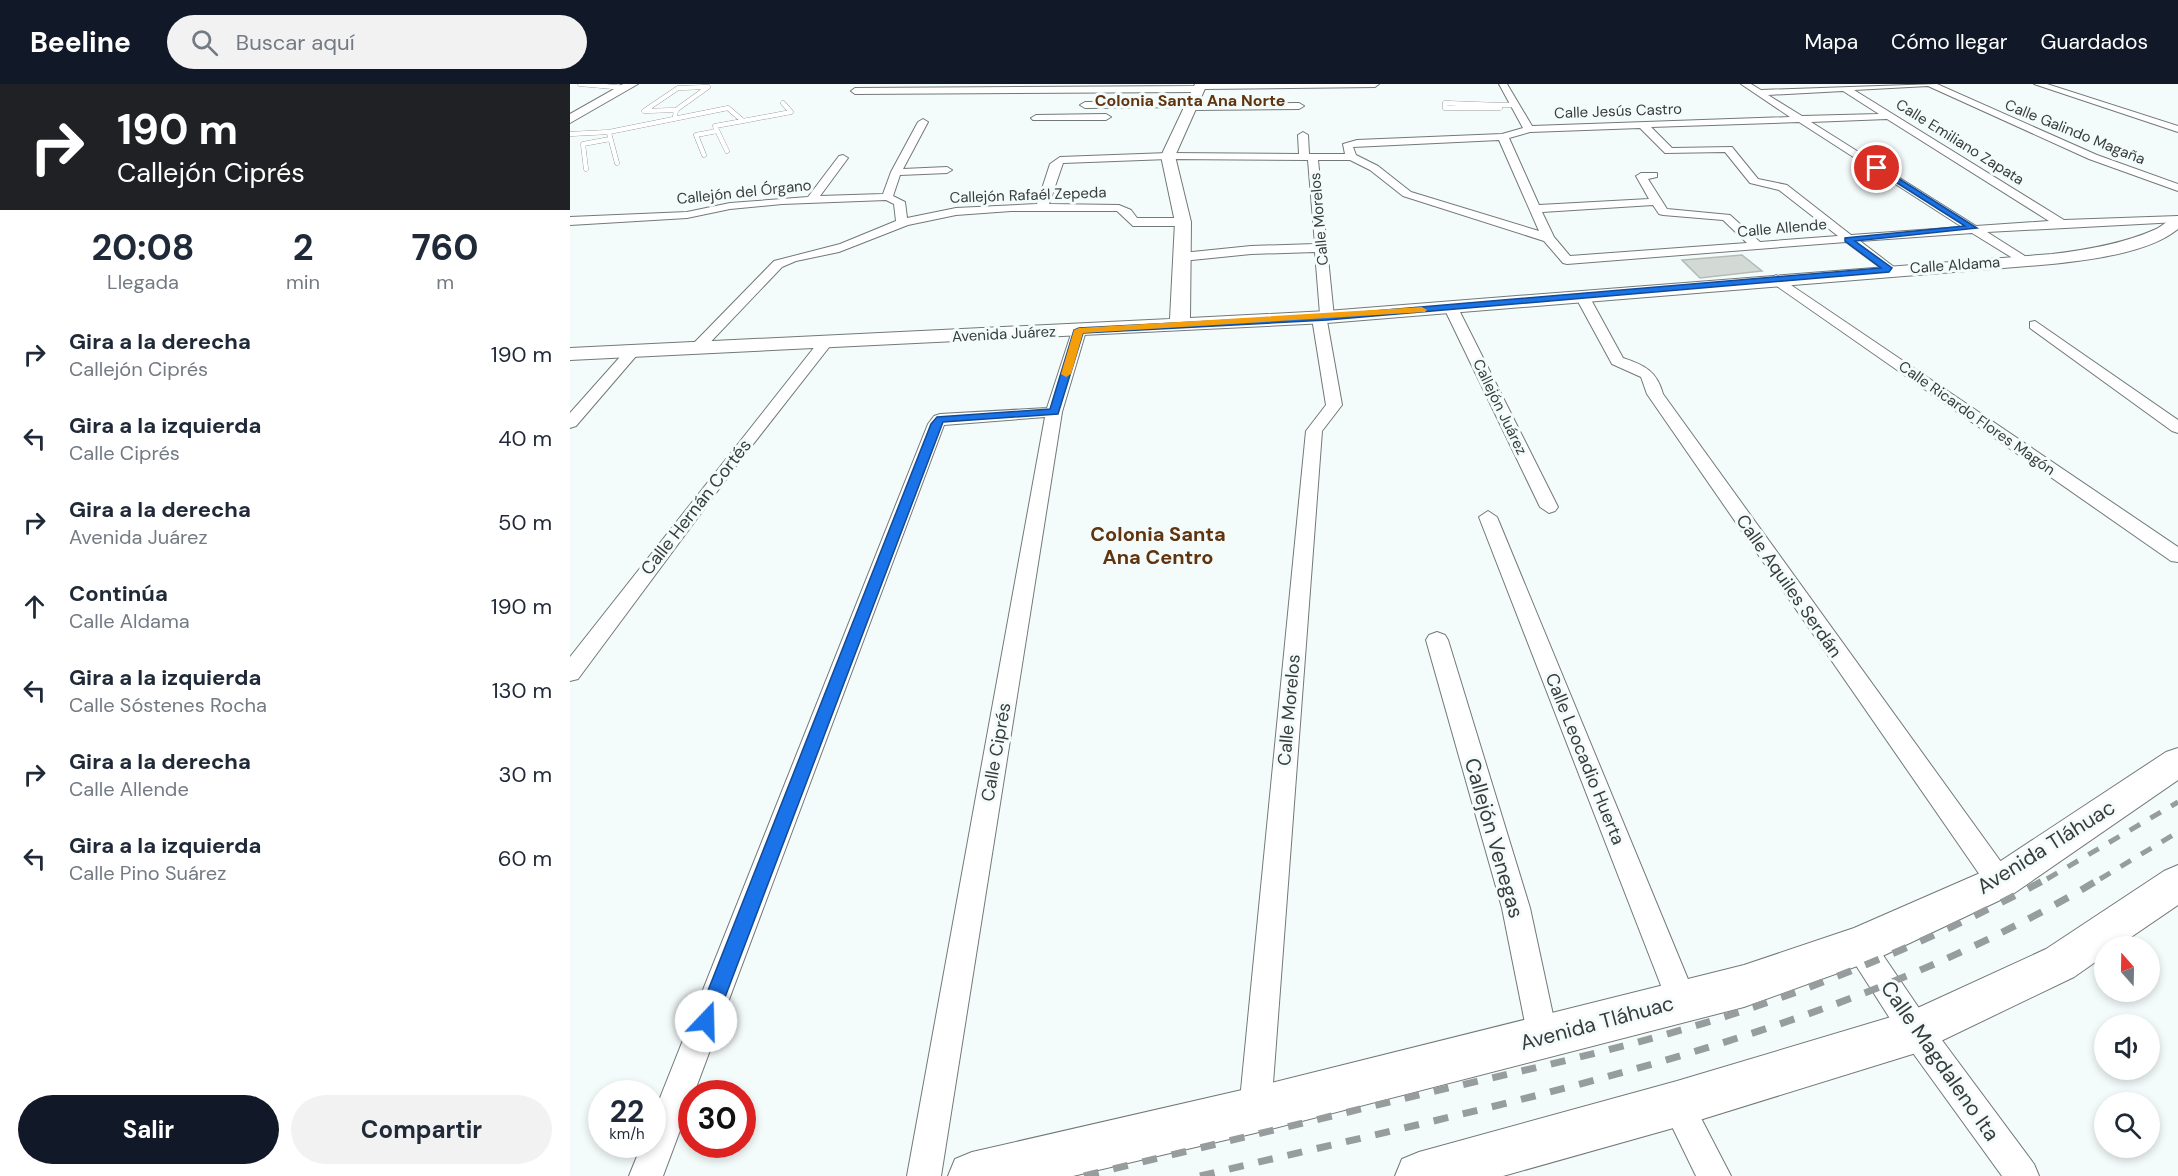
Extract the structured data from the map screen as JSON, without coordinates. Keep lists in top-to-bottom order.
{
  "streets": {
    "street": [
      "Calle Jesús Castro",
      "Calle Galindo Magaña",
      "Calle Emiliano Zapata",
      "Callejón del Órgano",
      "Callejón Rafaél Zepeda",
      "Calle Morelos",
      "Calle Allende",
      "Calle Aldama",
      "Avenida Juárez",
      "Callejón Juárez",
      "Calle Ricardo Flores Magón",
      "Calle Hernán Cortés",
      "Calle Aquiles Serdán",
      "Calle Ciprés",
      "Calle Leocadio Huerta",
      "Callejón Venegas",
      "Avenida Tláhuac",
      "Calle Magdaleno Ita"
    ]
  },
  "crossings": [
    ["Calle Jesús Castro", "Calle Emiliano Zapata"],
    ["Calle Emiliano Zapata", "Calle Allende"],
    ["Callejón Rafaél Zepeda", "Avenida Juárez"],
    ["Calle Morelos", "Avenida Juárez"],
    ["Calle Morelos", "Avenida Tláhuac"],
    ["Calle Allende", "Calle Aldama"],
    ["Calle Aldama", "Avenida Juárez"],
    ["Calle Aldama", "Calle Ricardo Flores Magón"],
    ["Calle Aldama", "Calle Aquiles Serdán"],
    ["Avenida Juárez", "Callejón Juárez"],
    ["Avenida Juárez", "Calle Hernán Cortés"],
    ["Avenida Juárez", "Calle Aquiles Serdán"],
    ["Avenida Juárez", "Calle Ciprés"],
    ["Calle Aquiles Serdán", "Avenida Tláhuac"],
    ["Calle Leocadio Huerta", "Avenida Tláhuac"],
    ["Callejón Venegas", "Avenida Tláhuac"],
    ["Avenida Tláhuac", "Calle Magdaleno Ita"]
  ],
  "districts": ["Colonia Santa Ana Norte", "Colonia Santa Ana Centro"],
  "north": "top",
  "page": {
    "header": "Beeline",
    "search": "Buscar aquí",
    "nav": ["Mapa", "Cómo llegar", "Guardados"],
    "turn": ["190 m", "Callejón Ciprés"],
    "eta": [
      "20:08",
      "Llegada",
      "2",
      "min",
      "760",
      "m"
    ],
    "list": [
      {
        "name": "Gira a la derecha",
        "note": "Callejón Ciprés",
        "value": "190 m"
      },
      {
        "name": "Gira a la izquierda",
        "note": "Calle Ciprés",
        "value": "40 m"
      },
      {
        "name": "Gira a la derecha",
        "note": "Avenida Juárez",
        "value": "50 m"
      },
      {
        "name": "Continúa",
        "note": "Calle Aldama",
        "value": "190 m"
      },
      {
        "name": "Gira a la izquierda",
        "note": "Calle Sóstenes Rocha",
        "value": "130 m"
      },
      {
        "name": "Gira a la derecha",
        "note": "Calle Allende",
        "value": "30 m"
      },
      {
        "name": "Gira a la izquierda",
        "note": "Calle Pino Suárez",
        "value": "60 m"
      }
    ],
    "speed": "22 km/h",
    "limit": "30",
    "buttons": ["Salir", "Compartir"]
  }
}
